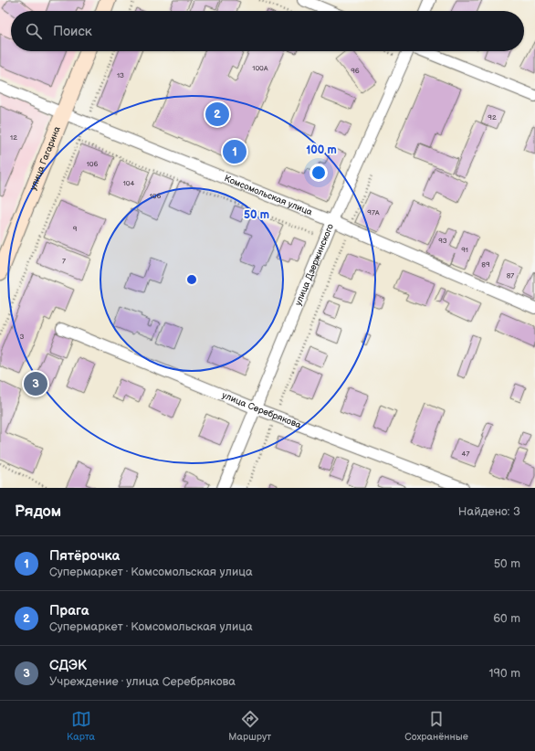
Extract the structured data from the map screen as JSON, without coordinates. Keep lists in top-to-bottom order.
{
  "streets": {
    "main road": ["улица Гагарина"],
    "street": ["Комсомольская улица", "улица Дзержинского", "улица Серебрякова"]
  },
  "crossings": [
    ["улица Гагарина", "Комсомольская улица"],
    ["Комсомольская улица", "улица Дзержинского"],
    ["улица Дзержинского", "улица Серебрякова"]
  ],
  "house_numbers": [
    "100А",
    "96",
    "13",
    "92",
    "12",
    "106",
    "104",
    "106",
    "97А",
    "9",
    "93",
    "91",
    "7",
    "89",
    "87",
    "3",
    "47"
  ],
  "page": {
    "search": "Поиск",
    "pins": ["2", "1", "3"],
    "heading": ["Рядом", "Найдено: 3"],
    "list": [
      {
        "mark": "1",
        "name": "Пятёрочка",
        "note": "Супермаркет · Комсомольская улица",
        "value": "50 m"
      },
      {
        "mark": "2",
        "name": "Прага",
        "note": "Супермаркет · Комсомольская улица",
        "value": "60 m"
      },
      {
        "mark": "3",
        "name": "СДЭК",
        "note": "Учреждение · улица Серебрякова",
        "value": "190 m"
      }
    ],
    "nav": ["Карта", "Маршрут", "Сохранённые"]
  },
  "rings": ["100 m", "50 m"]
}
